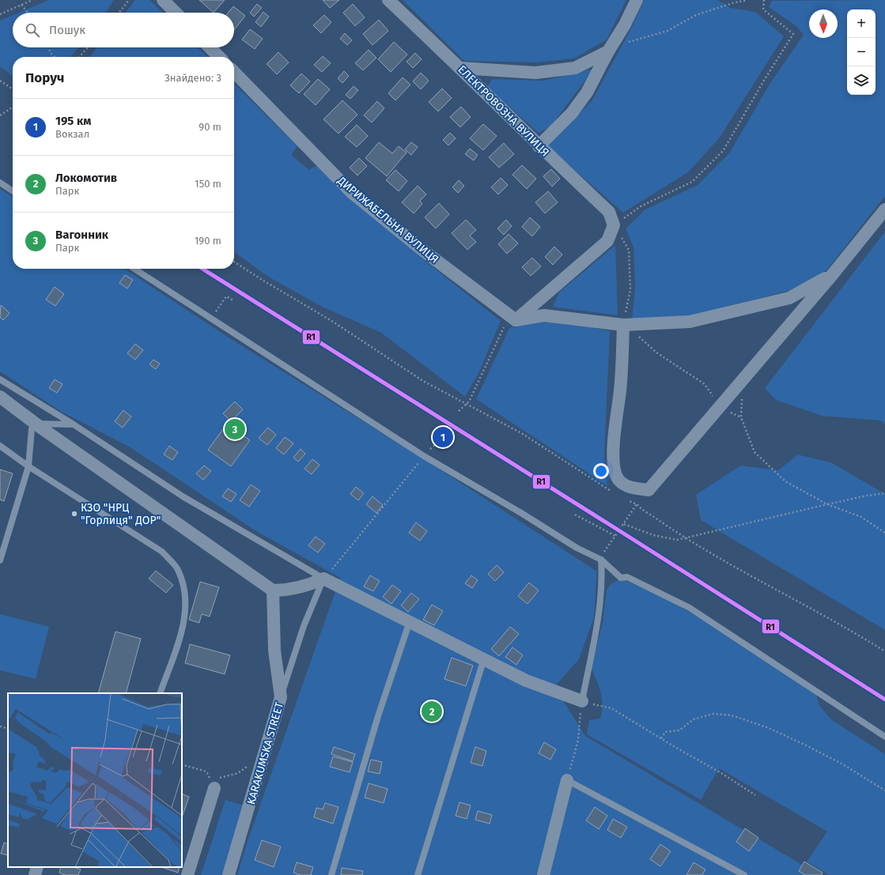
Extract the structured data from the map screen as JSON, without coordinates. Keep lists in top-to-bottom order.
{
  "streets": {
    "street": ["ЕЛЕКТРОВОЗНА ВУЛИЦЯ", "ДИРИЖАБЕЛЬНА ВУЛИЦЯ", "KARAKUMSKA STREET"]
  },
  "places": ["КЗО \"НРЦ \"Горлиця\" ДОР\""],
  "lines": ["transit line R1"],
  "north": "bottom",
  "page": {
    "map_buttons": ["+", "−"],
    "search": "Пошук",
    "heading": ["Поруч", "Знайдено: 3"],
    "list": [
      {
        "mark": "1",
        "name": "195 км",
        "note": "Вокзал",
        "value": "90 m"
      },
      {
        "mark": "2",
        "name": "Локомотив",
        "note": "Парк",
        "value": "150 m"
      },
      {
        "mark": "3",
        "name": "Вагонник",
        "note": "Парк",
        "value": "190 m"
      }
    ],
    "pins": ["3", "1", "2"]
  }
}
